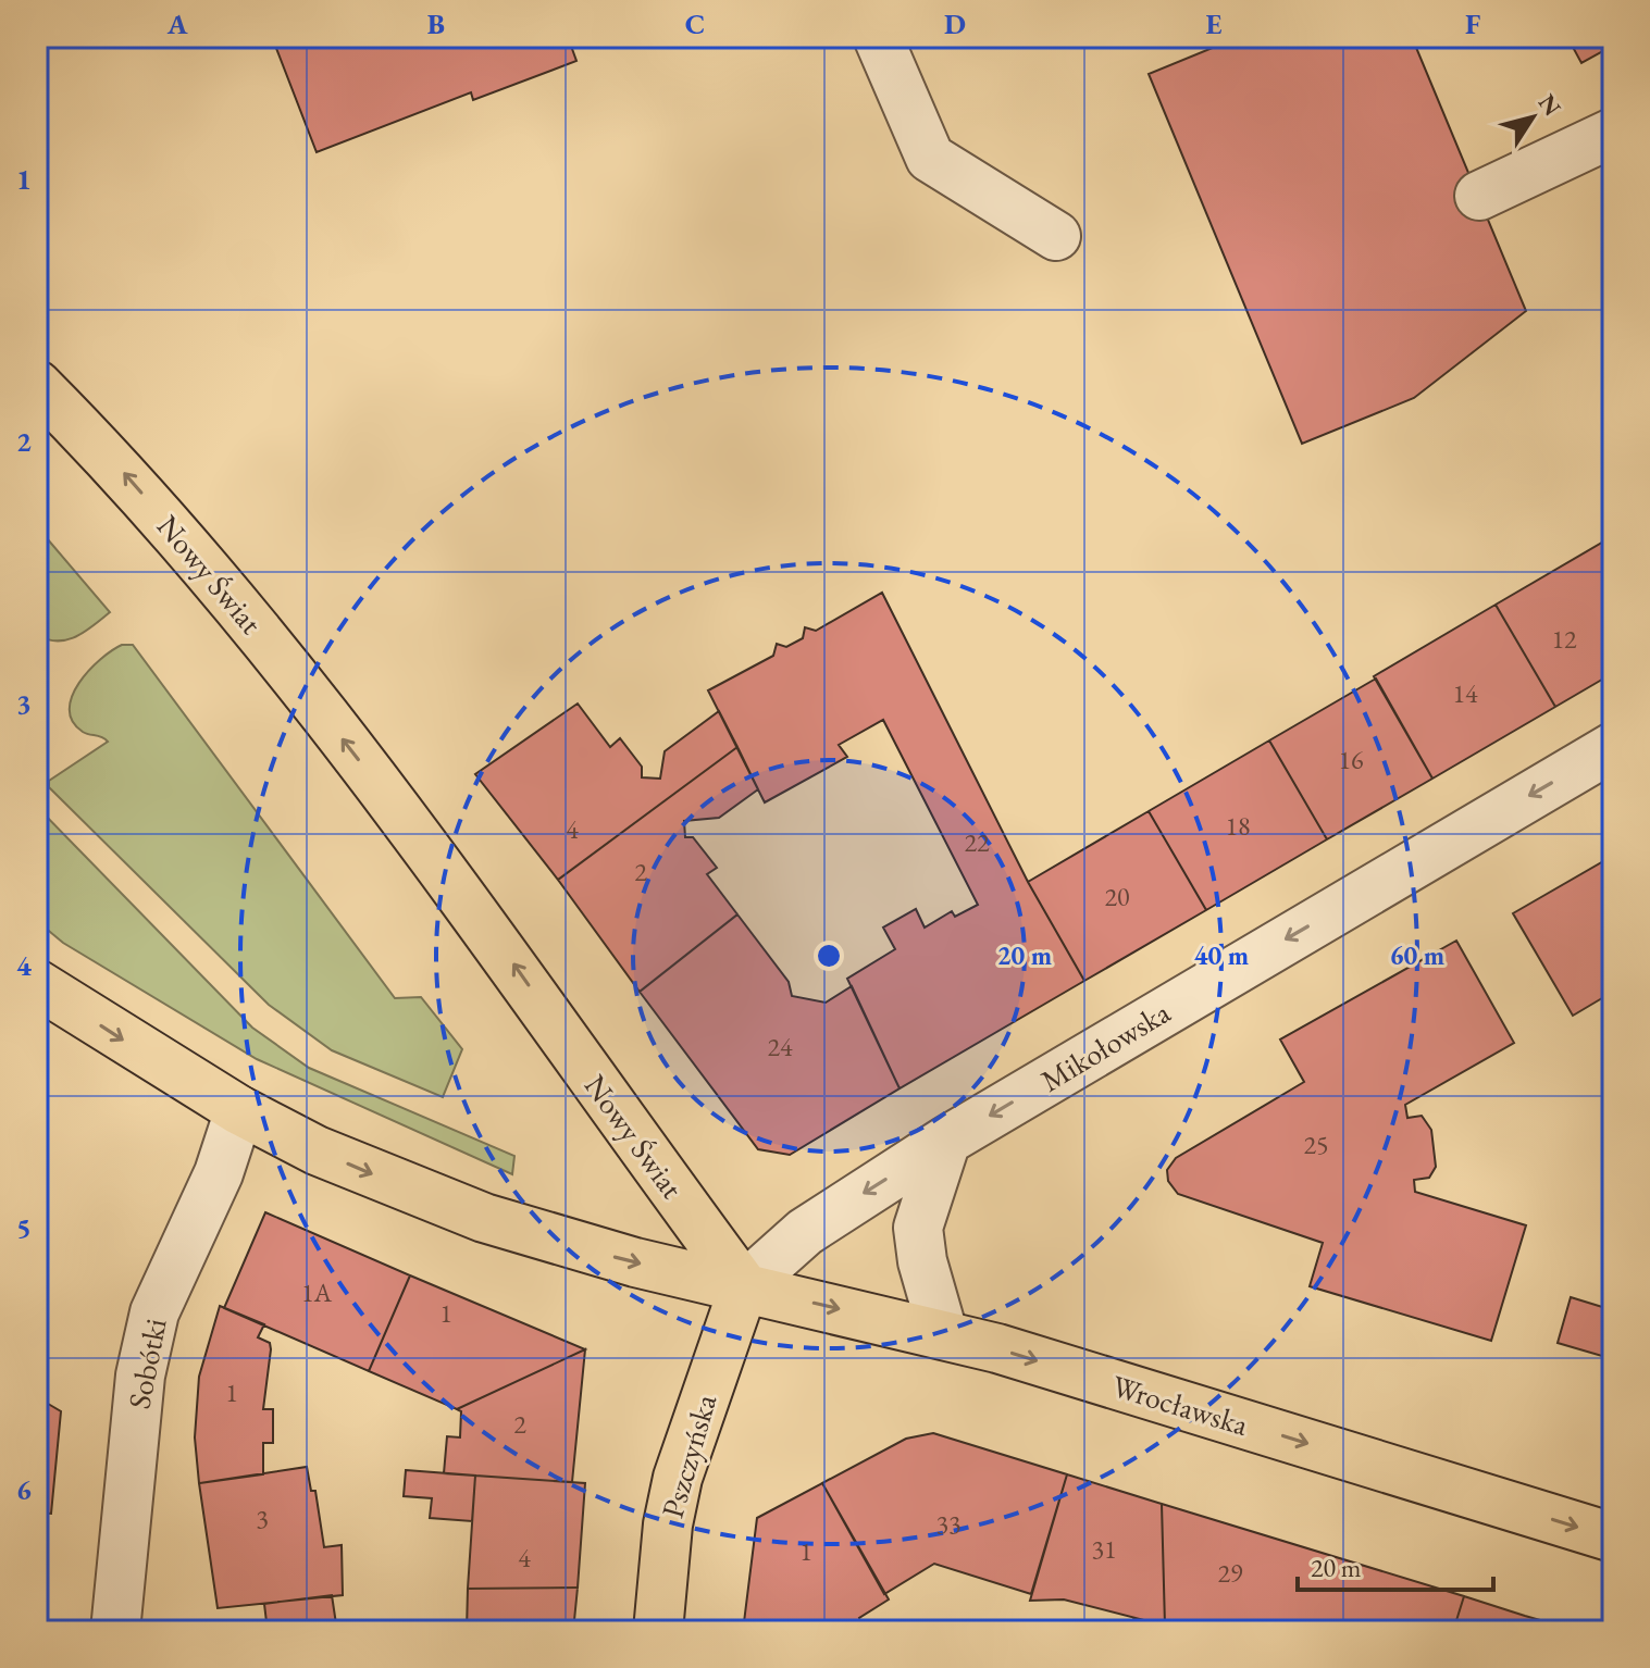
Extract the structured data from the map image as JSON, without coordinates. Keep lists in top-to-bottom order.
{
  "streets": {
    "main road": ["Nowy Świat", "Wrocławska", "Pszczyńska"],
    "street": ["Mikołowska", "Sobótki"]
  },
  "crossings": [
    ["Nowy Świat", "Mikołowska"],
    ["Nowy Świat", "Wrocławska"],
    ["Nowy Świat", "Pszczyńska"],
    ["Mikołowska", "Wrocławska"],
    ["Mikołowska", "Pszczyńska"],
    ["Wrocławska", "Pszczyńska"]
  ],
  "one_way": ["Nowy Świat", "Mikołowska", "Wrocławska"],
  "house_numbers": [
    "12",
    "14",
    "16",
    "18",
    "4",
    "22",
    "2",
    "20",
    "24",
    "25",
    "1A",
    "1",
    "1",
    "2",
    "3",
    "33",
    "31",
    "1",
    "4",
    "29"
  ],
  "scale_bar": "20 m",
  "north": "top right",
  "grid": {
    "columns": [
      "A",
      "B",
      "C",
      "D",
      "E",
      "F"
    ],
    "rows": [
      "1",
      "2",
      "3",
      "4",
      "5",
      "6"
    ]
  },
  "rings": ["20 m", "40 m", "60 m"]
}
